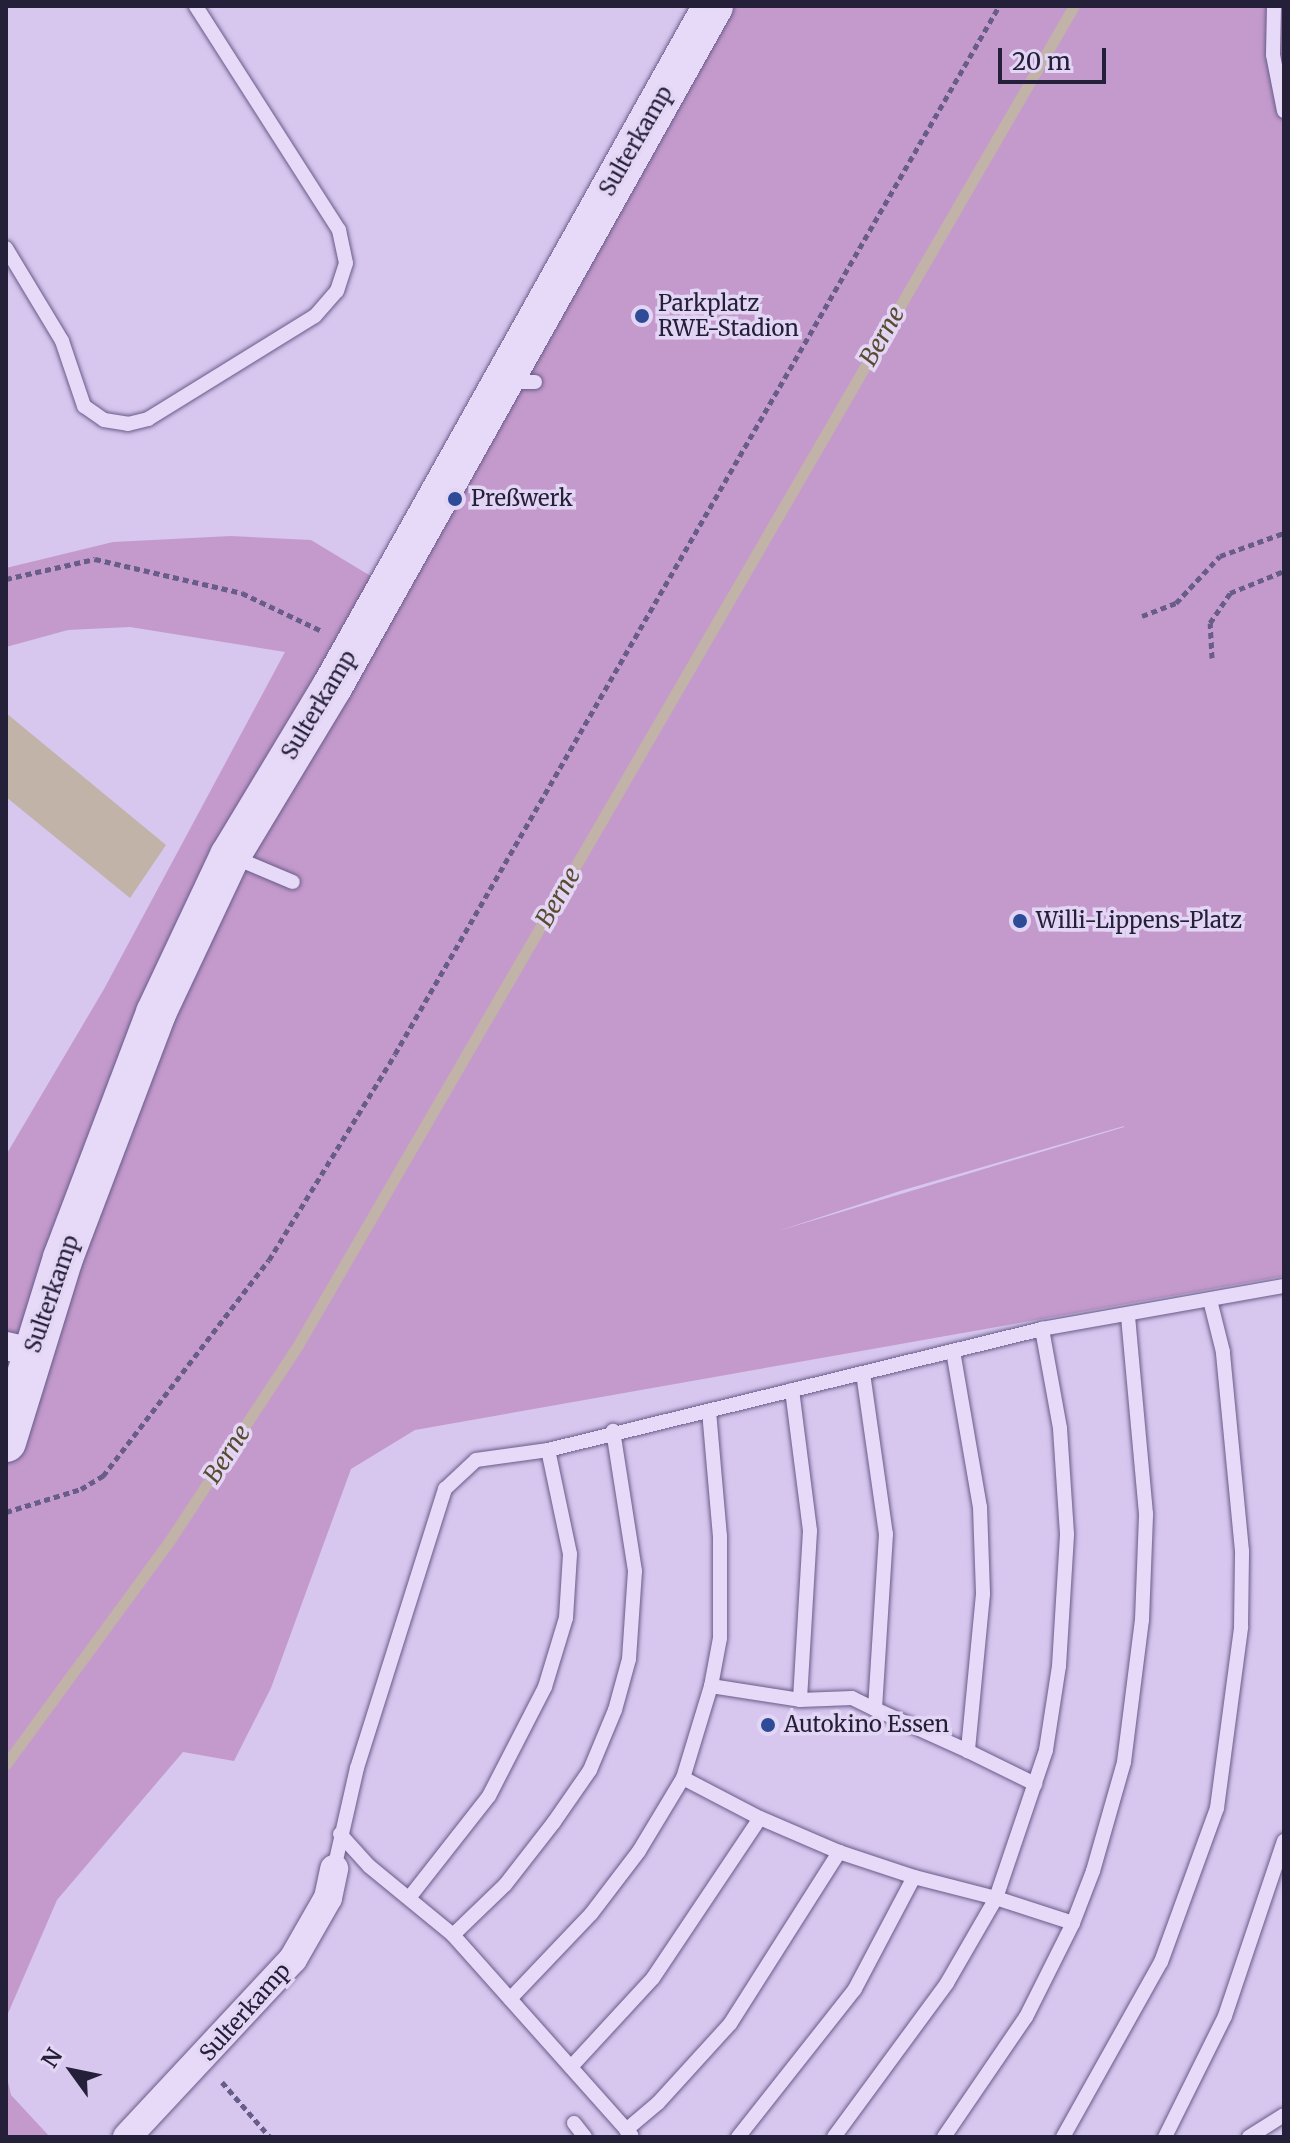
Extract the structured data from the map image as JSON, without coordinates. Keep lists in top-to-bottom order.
{
  "streets": {
    "street": ["Sulterkamp"]
  },
  "water": ["Berne"],
  "places": [
    "Parkplatz RWE-Stadion",
    "Preßwerk",
    "Willi-Lippens-Platz",
    "Autokino Essen"
  ],
  "scale_bar": "20 m",
  "north": "top left"
}
